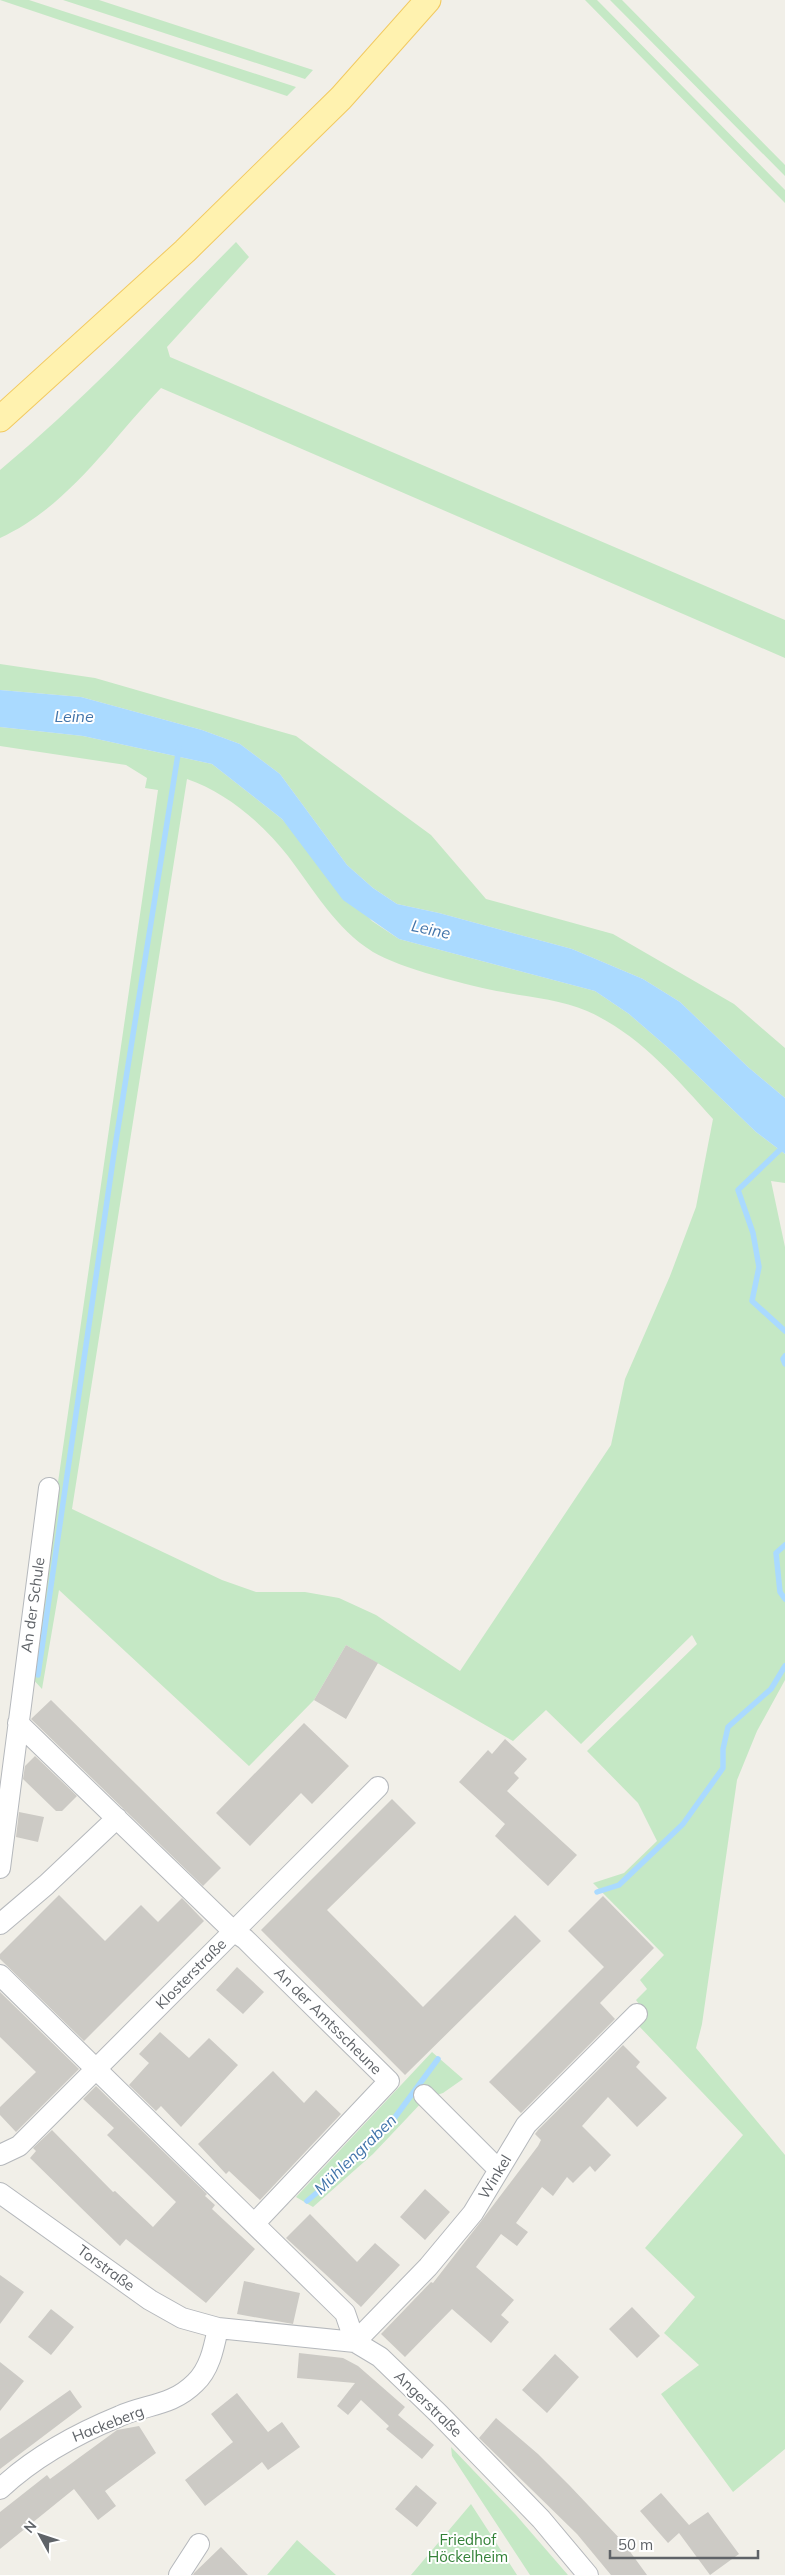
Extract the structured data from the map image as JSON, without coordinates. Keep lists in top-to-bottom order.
{
  "streets": {
    "street": [
      "An der Schule",
      "Klosterstraße",
      "An der Amtsscheune",
      "Winkel",
      "Torstraße",
      "Angerstraße",
      "Hackeberg"
    ]
  },
  "crossings": [
    ["Klosterstraße", "An der Amtsscheune"],
    ["Winkel", "Angerstraße"],
    ["Torstraße", "Angerstraße"],
    ["Torstraße", "Hackeberg"],
    ["Angerstraße", "Hackeberg"]
  ],
  "water": ["Leine", "Mühlengraben"],
  "parks": ["Friedhof Höckelheim"],
  "scale_bar": "50 m",
  "north": "top left"
}
